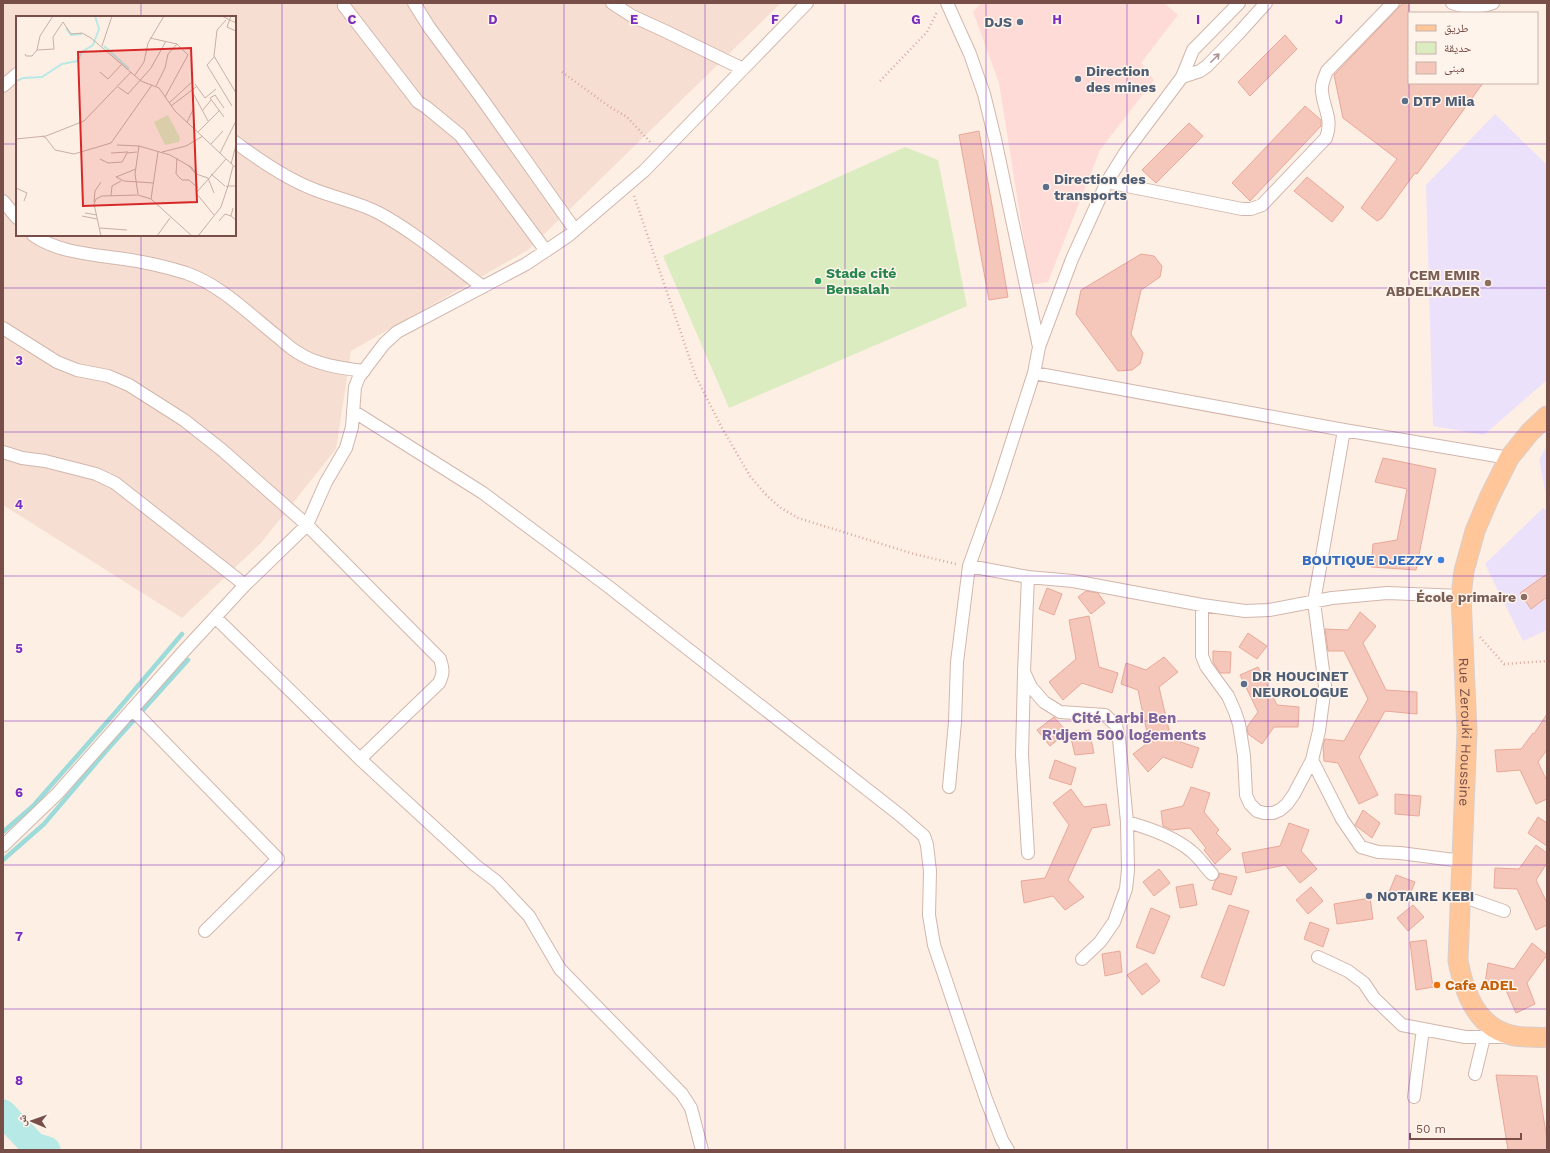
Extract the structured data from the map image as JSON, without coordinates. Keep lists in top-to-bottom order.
{
  "streets": {
    "main road": ["Rue Zerouki Houssine"]
  },
  "districts": ["Cité Larbi Ben R'djem 500 logements"],
  "places": [
    "DJS",
    "Direction des mines",
    "DTP Mila",
    "Direction des transports",
    "Stade cité Bensalah",
    "CEM EMIR ABDELKADER",
    "BOUTIQUE DJEZZY",
    "École primaire",
    "DR HOUCINET NEUROLOGUE",
    "NOTAIRE KEBI",
    "Cafe ADEL"
  ],
  "legend": ["طريق", "حديقة", "مبنى"],
  "scale_bar": "50 m",
  "north": "left",
  "grid": {
    "columns": [
      "C",
      "D",
      "E",
      "F",
      "G",
      "H",
      "I",
      "J"
    ],
    "rows": [
      "3",
      "4",
      "5",
      "6",
      "7",
      "8"
    ]
  }
}
